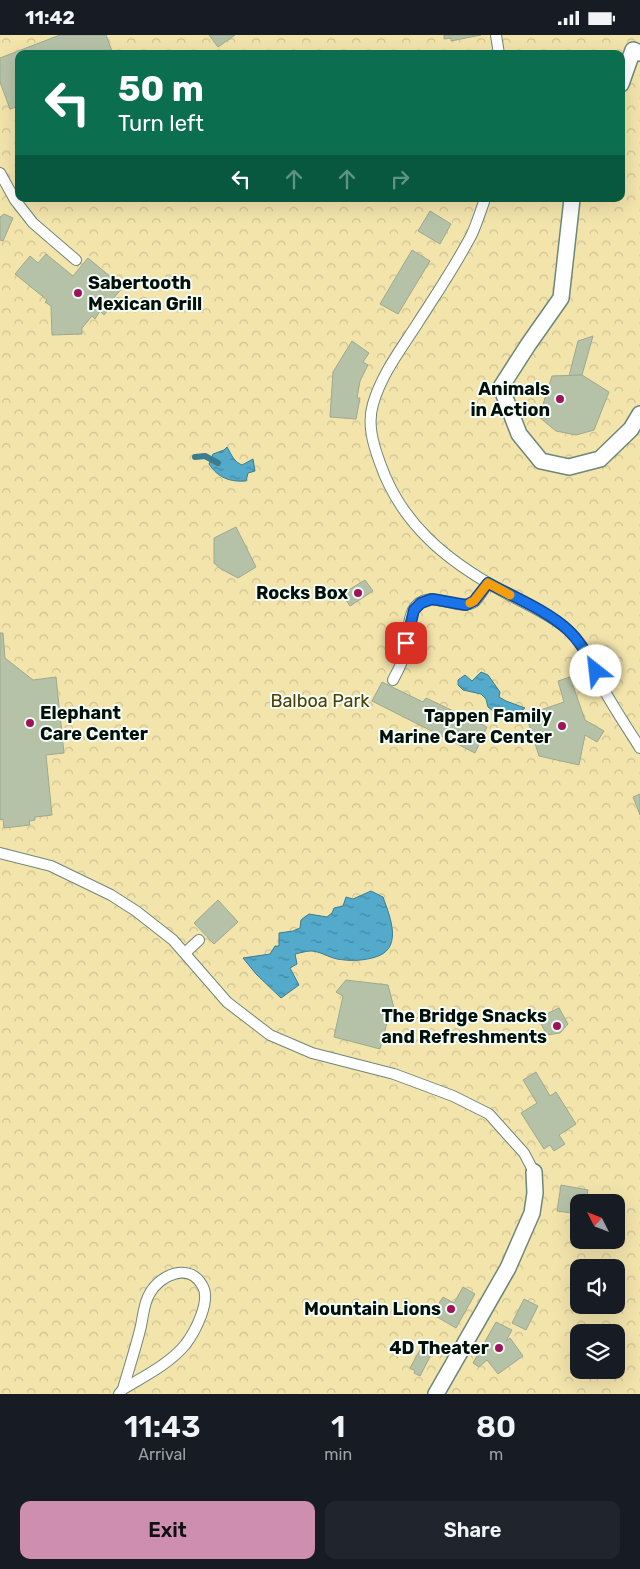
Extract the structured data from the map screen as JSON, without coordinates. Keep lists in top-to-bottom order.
{
  "parks": ["Balboa Park"],
  "places": [
    "Sabertooth Mexican Grill",
    "Animals in Action",
    "Rocks Box",
    "Elephant Care Center",
    "Tappen Family Marine Care Center",
    "The Bridge Snacks and Refreshments",
    "Mountain Lions",
    "4D Theater"
  ],
  "north": "top left",
  "page": {
    "status": "11:42",
    "turn": ["50 m", "Turn left"],
    "eta": [
      "11:43",
      "Arrival",
      "1",
      "min",
      "80",
      "m"
    ],
    "buttons": ["Exit", "Share"]
  }
}
